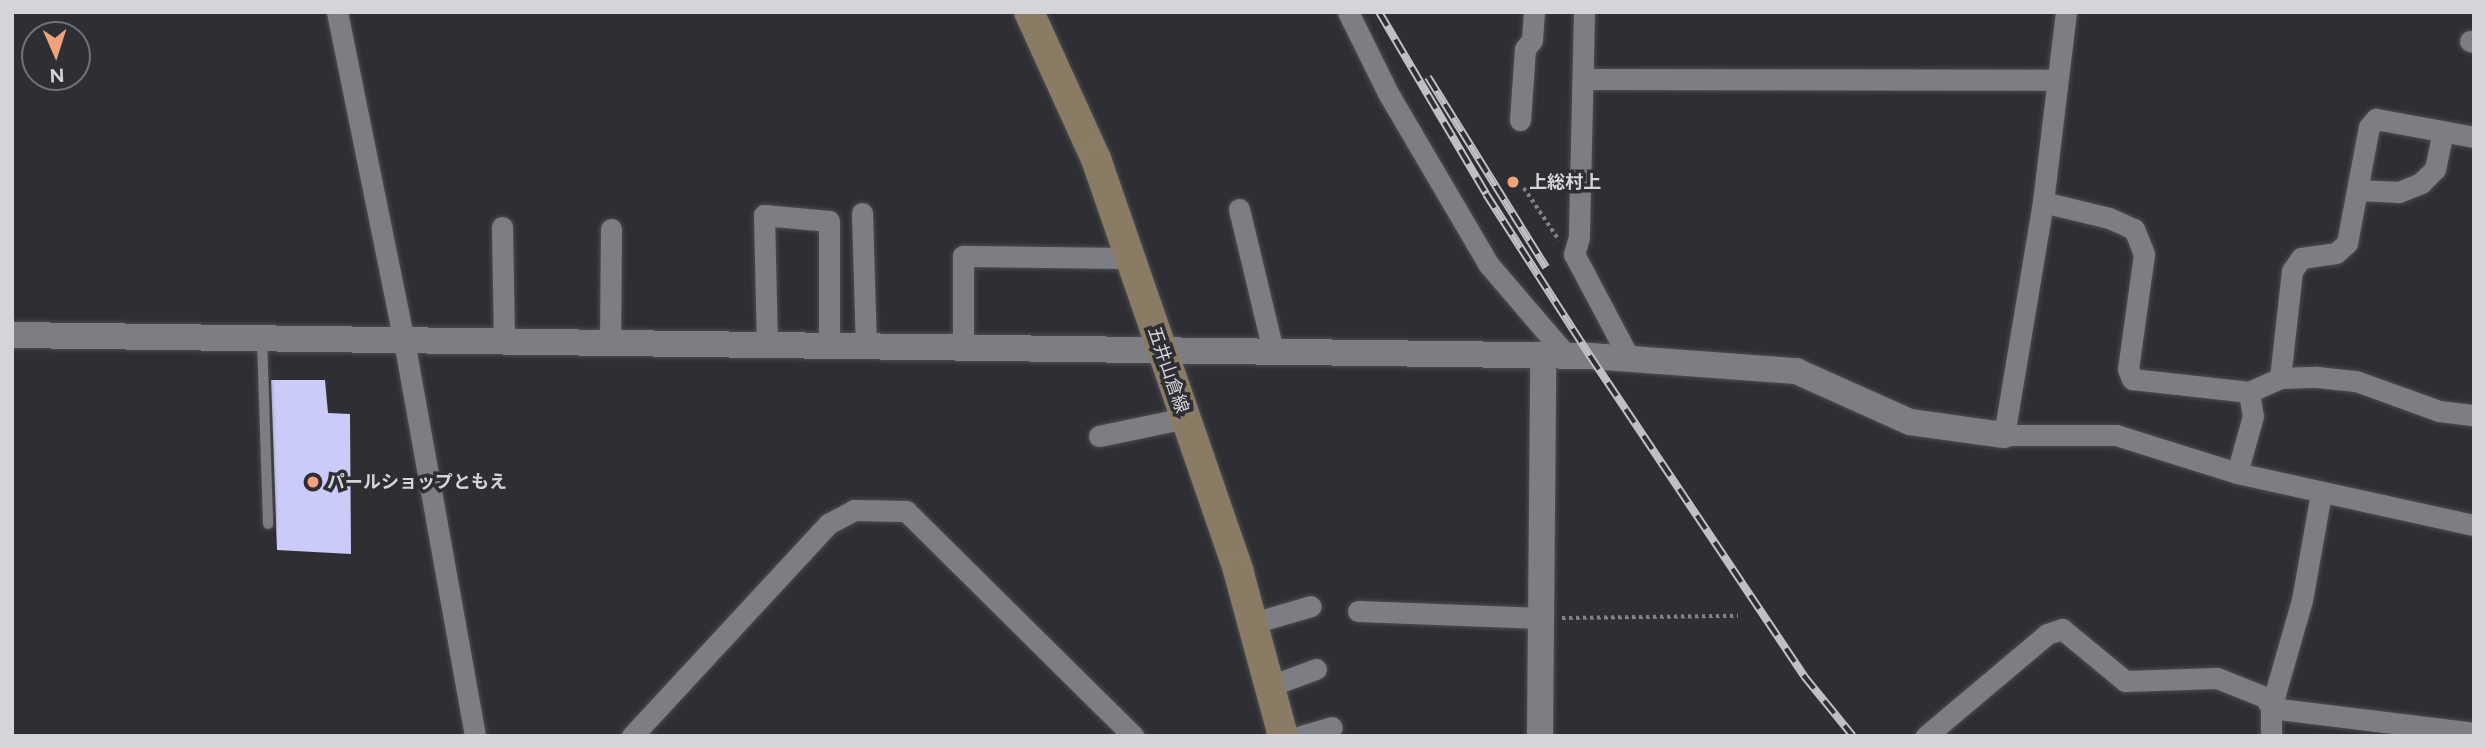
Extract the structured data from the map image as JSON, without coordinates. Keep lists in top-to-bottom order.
{
  "streets": {
    "main road": ["五井山倉線"]
  },
  "places": ["上総村上", "パールショップともえ"],
  "north": "bottom"
}
